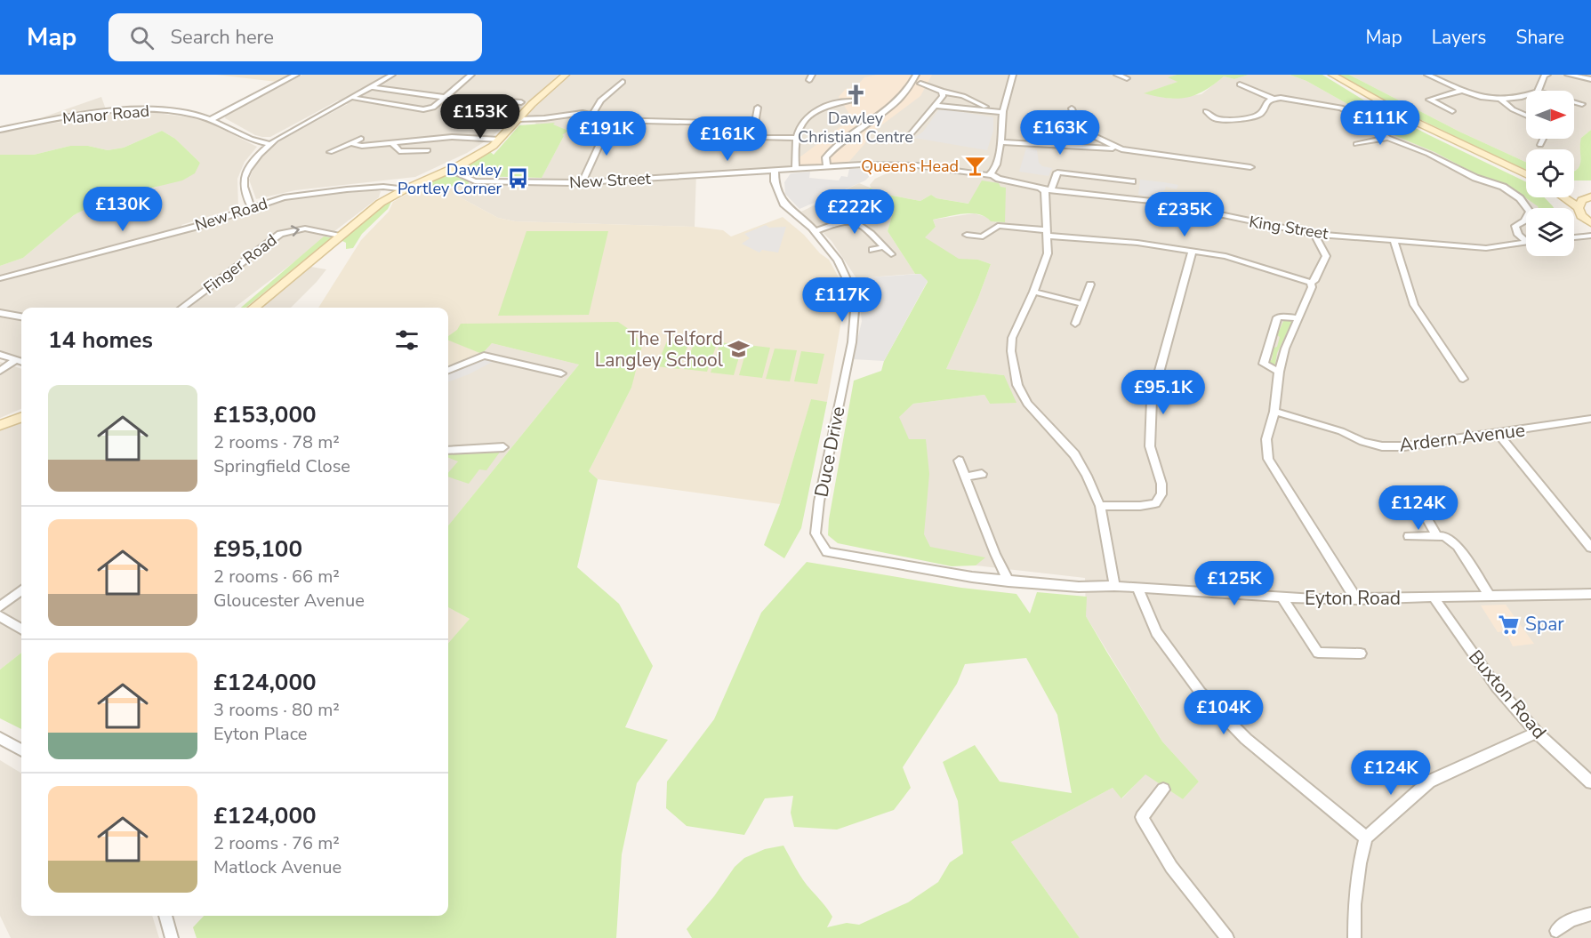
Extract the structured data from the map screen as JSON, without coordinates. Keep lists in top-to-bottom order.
{
  "streets": {
    "street": [
      "Manor Road",
      "New Street",
      "New Road",
      "King Street",
      "Finger Road",
      "Ardern Avenue",
      "Duce Drive",
      "Eyton Road",
      "Buxton Road"
    ]
  },
  "crossings": [
    ["New Street", "Duce Drive"],
    ["Duce Drive", "Eyton Road"],
    ["Eyton Road", "Buxton Road"]
  ],
  "one_way": ["Finger Road"],
  "places": {
    "church": ["Dawley Christian Centre"],
    "bar": ["Queens Head"],
    "bus stop": ["Dawley Portley Corner"],
    "school or university": ["The Telford Langley School"],
    "supermarket": ["Spar"]
  },
  "north": "right",
  "page": {
    "header": "Map",
    "search": "Search here",
    "nav": ["Map", "Layers", "Share"],
    "price": [
      "£153K",
      "£111K",
      "£163K",
      "£191K",
      "£161K",
      "£130K",
      "£222K",
      "£235K",
      "£117K",
      "£95.1K",
      "£124K",
      "£125K",
      "£104K",
      "£124K"
    ],
    "heading": "14 homes",
    "list": [
      {
        "name": "£153,000",
        "note": "2 rooms · 78 m² · Springfield Close"
      },
      {
        "name": "£95,100",
        "note": "2 rooms · 66 m² · Gloucester Avenue"
      },
      {
        "name": "£124,000",
        "note": "3 rooms · 80 m² · Eyton Place"
      },
      {
        "name": "£124,000",
        "note": "2 rooms · 76 m² · Matlock Avenue"
      }
    ]
  }
}
